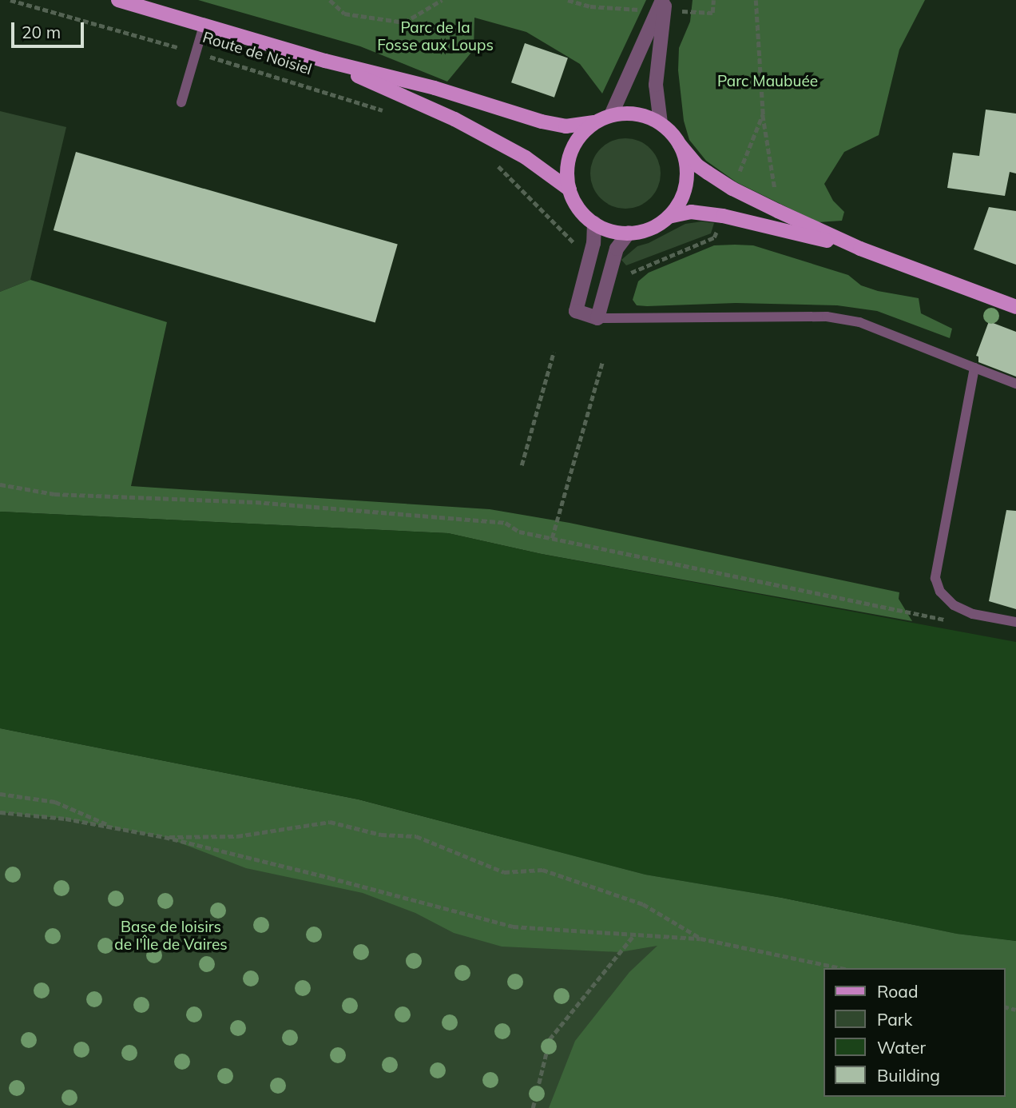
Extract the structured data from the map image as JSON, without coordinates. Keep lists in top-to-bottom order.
{
  "streets": {
    "main road": ["Route de Noisiel"]
  },
  "parks": ["Parc de la Fosse aux Loups", "Parc Maubuée", "Base de loisirs de l'Île de Vaires"],
  "legend": [
    "Road",
    "Park",
    "Water",
    "Building"
  ],
  "scale_bar": "20 m"
}
